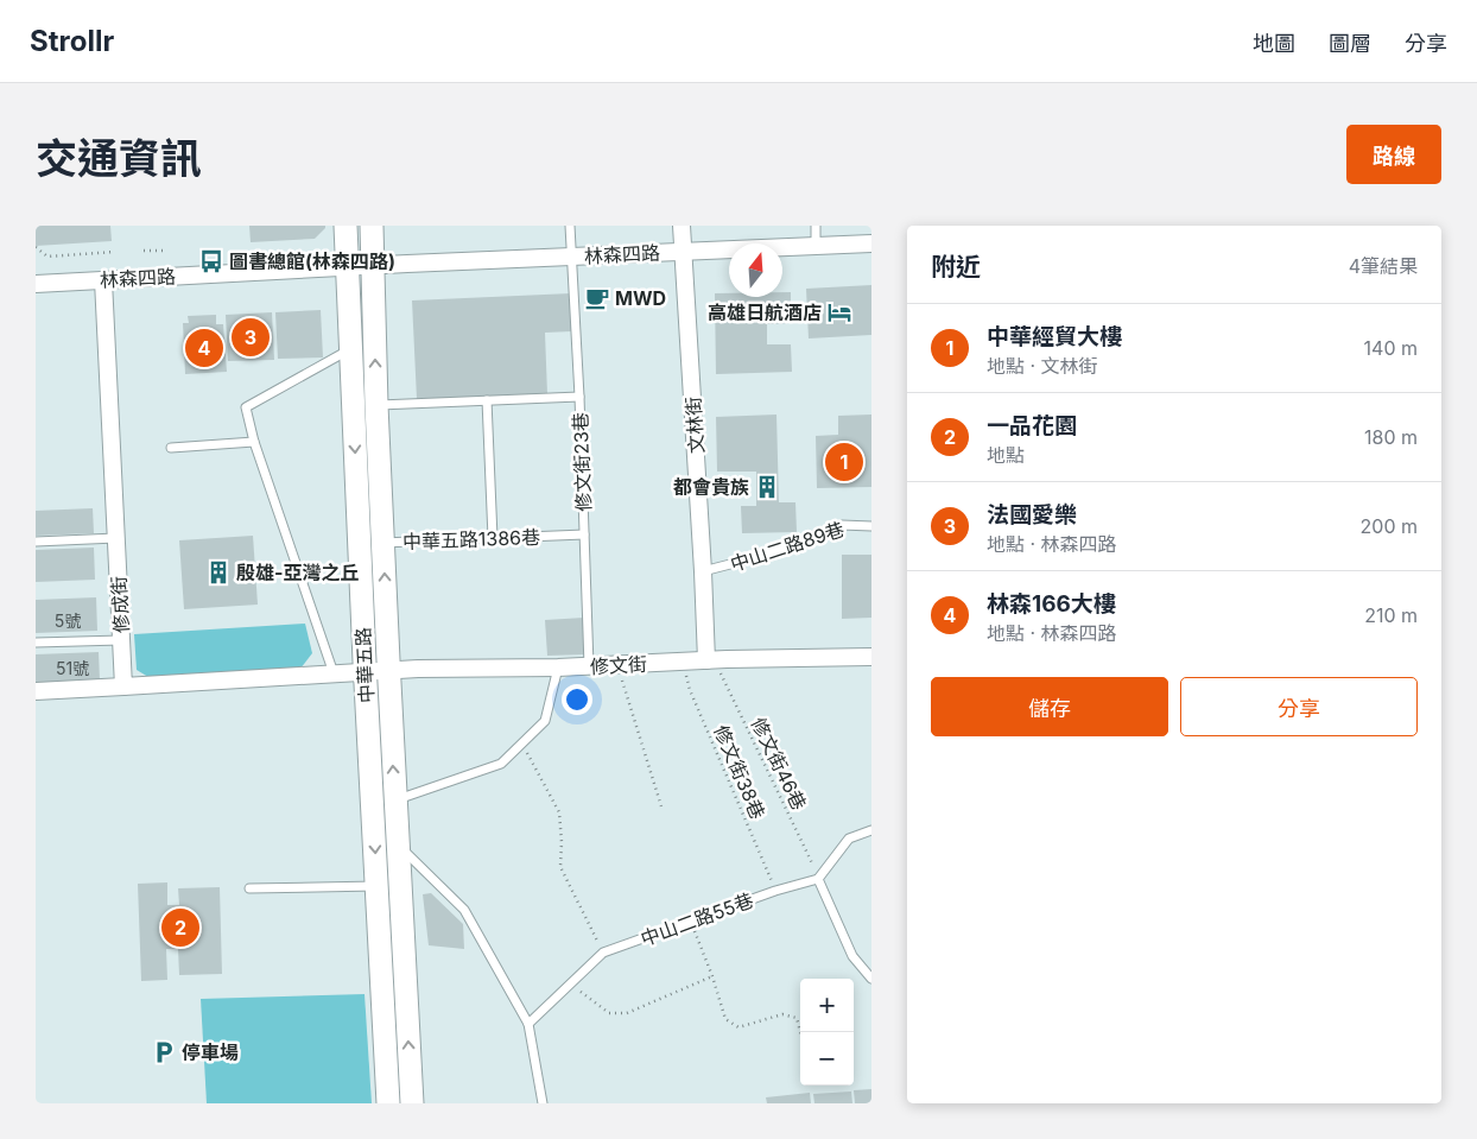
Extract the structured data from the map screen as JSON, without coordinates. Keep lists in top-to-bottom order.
{
  "streets": {
    "main road": ["中華五路"],
    "street": [
      "林森四路",
      "文林街",
      "修成街",
      "修文街"
    ],
    "lane": [
      "修文街23巷",
      "中華五路1386巷",
      "中山二路89巷",
      "中山二路55巷"
    ],
    "path": ["修文街46巷", "修文街38巷"]
  },
  "crossings": [
    ["林森四路", "文林街"],
    ["林森四路", "修文街23巷"],
    ["林森四路", "修成街"],
    ["林森四路", "中華五路"],
    ["文林街", "中山二路89巷"],
    ["文林街", "修文街"],
    ["文林街", "修文街46巷"],
    ["修文街23巷", "中華五路1386巷"],
    ["修文街23巷", "修文街"],
    ["中華五路1386巷", "中華五路"],
    ["中華五路", "修文街"],
    ["修文街", "修文街46巷"],
    ["修文街", "修文街38巷"],
    ["修文街46巷", "中山二路55巷"],
    ["修文街38巷", "中山二路55巷"]
  ],
  "places": {
    "bus stop": ["圖書總館(林森四路)"],
    "cafe": ["MWD"],
    "hotel": ["高雄日航酒店"],
    "building": ["都會貴族", "殷雄-亞灣之丘"],
    "parking": ["停車場"]
  },
  "house_numbers": ["5號", "51號"],
  "north": "top",
  "page": {
    "header": "Strollr",
    "nav": ["地圖", "圖層", "分享"],
    "title": "交通資訊",
    "buttons": [
      "路線",
      ["儲存", "分享"]
    ],
    "heading": ["附近", "4筆結果"],
    "list": [
      {
        "mark": "1",
        "name": "中華經貿大樓",
        "note": "地點 · 文林街",
        "value": "140 m"
      },
      {
        "mark": "2",
        "name": "一品花園",
        "note": "地點",
        "value": "180 m"
      },
      {
        "mark": "3",
        "name": "法國愛樂",
        "note": "地點 · 林森四路",
        "value": "200 m"
      },
      {
        "mark": "4",
        "name": "林森166大樓",
        "note": "地點 · 林森四路",
        "value": "210 m"
      }
    ],
    "pins": [
      "3",
      "4",
      "1",
      "2"
    ],
    "map_buttons": ["+", "−"]
  }
}
